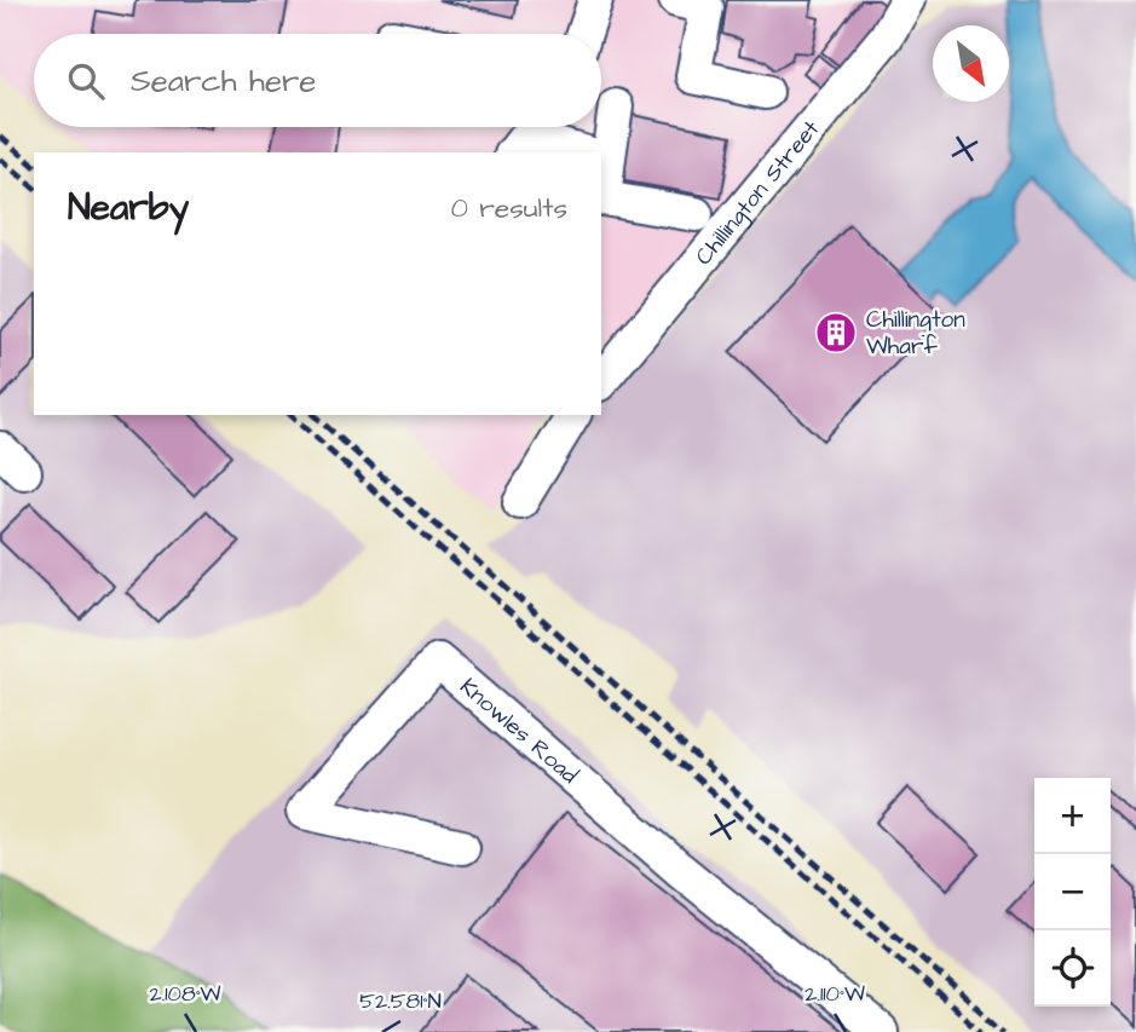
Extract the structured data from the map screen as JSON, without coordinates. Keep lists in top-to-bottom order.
{
  "streets": {
    "lane": ["Chillington Street", "Knowles Road"]
  },
  "places": {
    "building": ["Chillington Wharf"]
  },
  "north": "bottom right",
  "page": {
    "search": "Search here",
    "heading": ["Nearby", "0 results"],
    "map_buttons": ["+", "−"]
  },
  "coordinates": ["2.108°W", "2.110°W", "52.581°N"]
}
